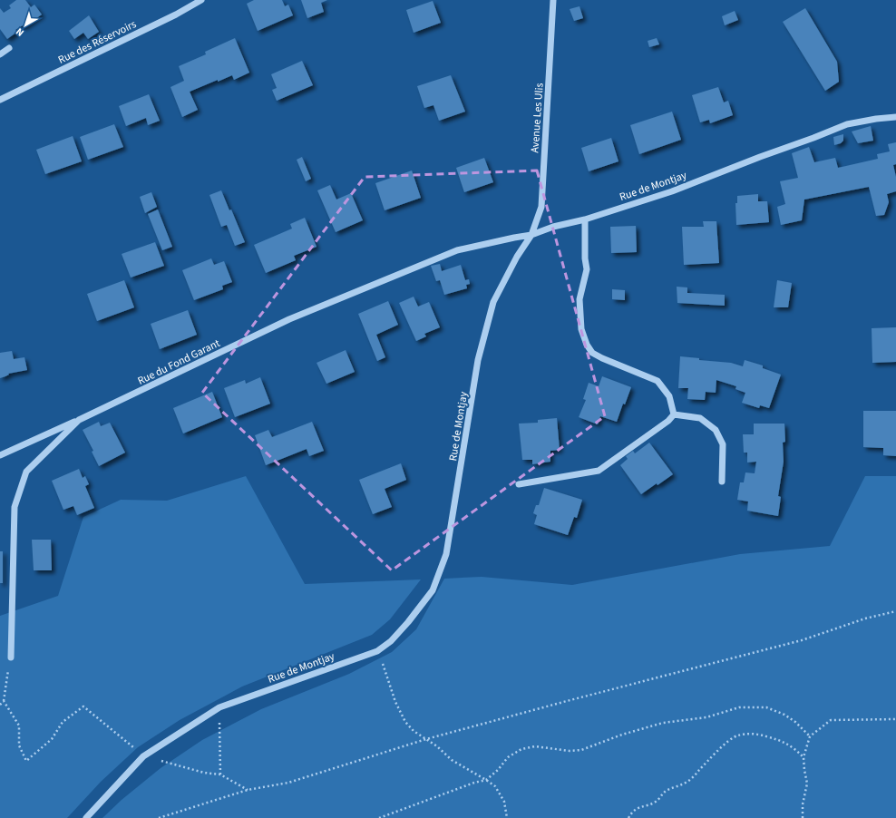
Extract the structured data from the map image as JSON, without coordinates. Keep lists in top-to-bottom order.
{
  "streets": {
    "street": [
      "Rue des Réservoirs",
      "Avenue Les Ulis",
      "Rue de Montjay",
      "Rue du Fond Garant"
    ]
  },
  "crossings": [
    ["Avenue Les Ulis", "Rue de Montjay"],
    ["Avenue Les Ulis", "Rue du Fond Garant"],
    ["Rue de Montjay", "Rue du Fond Garant"]
  ],
  "north": "bottom left"
}
